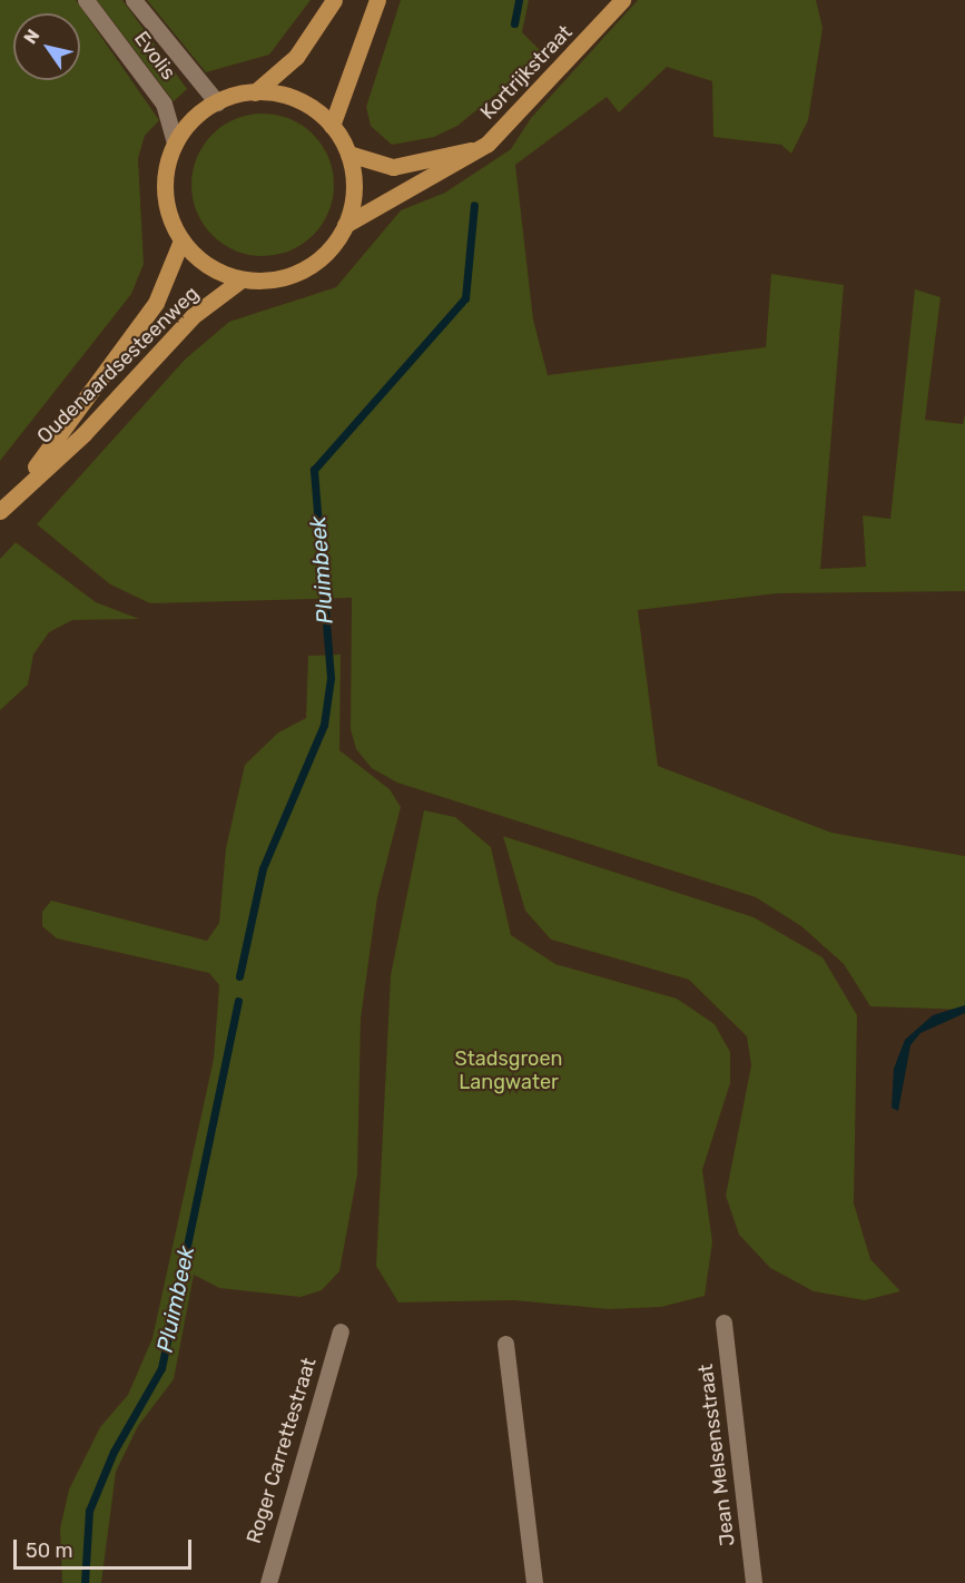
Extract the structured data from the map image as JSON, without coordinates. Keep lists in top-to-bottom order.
{
  "streets": {
    "main road": ["Kortrijkstraat", "Oudenaardsesteenweg"],
    "street": ["Evolis", "Roger Carrettestraat", "Jean Melsensstraat"]
  },
  "crossings": [
    ["Evolis", "Kortrijkstraat"],
    ["Evolis", "Oudenaardsesteenweg"],
    ["Kortrijkstraat", "Oudenaardsesteenweg"]
  ],
  "water": ["Pluimbeek"],
  "parks": ["Stadsgroen Langwater"],
  "scale_bar": "50 m",
  "north": "top left"
}
